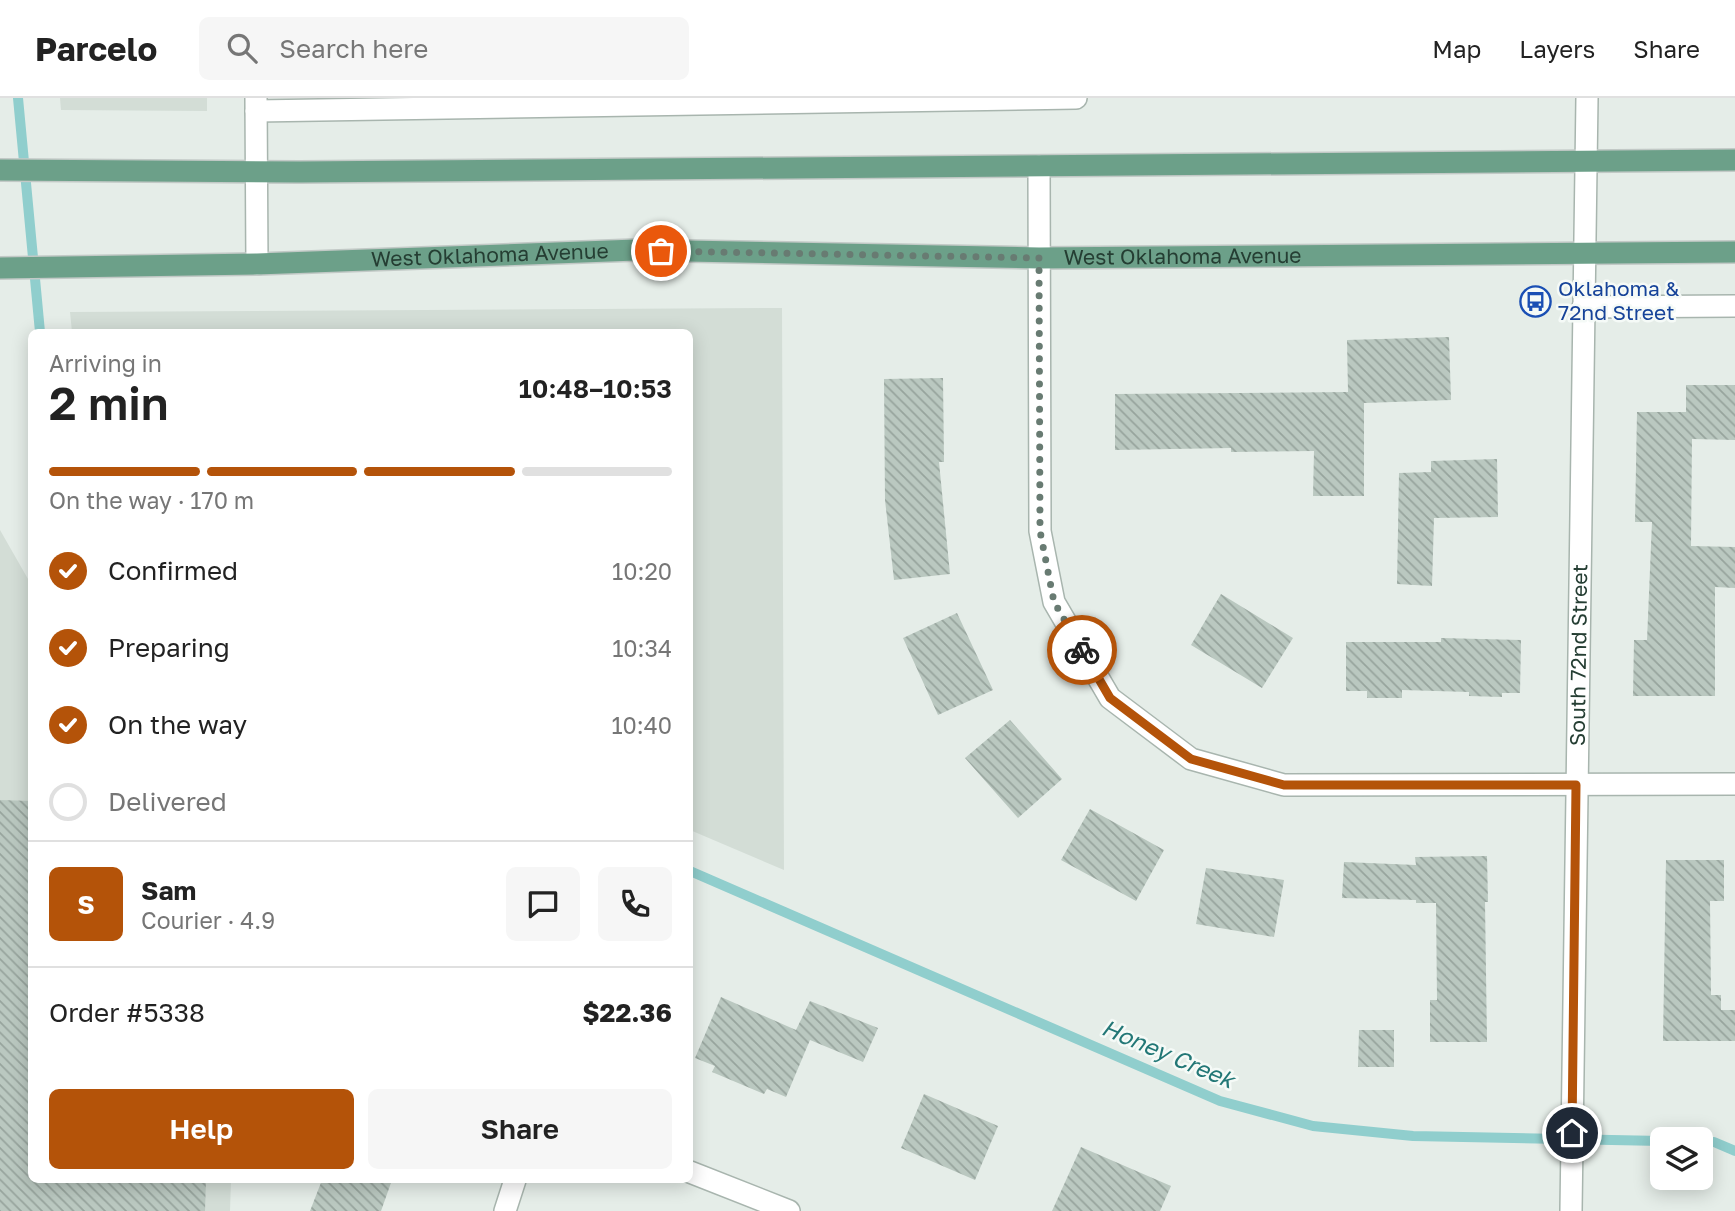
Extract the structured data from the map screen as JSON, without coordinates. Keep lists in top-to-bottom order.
{
  "streets": {
    "main road": ["West Oklahoma Avenue"],
    "street": ["South 72nd Street"]
  },
  "crossings": [
    ["West Oklahoma Avenue", "South 72nd Street"]
  ],
  "water": ["Honey Creek"],
  "places": {
    "bus stop": ["Oklahoma & 72nd Street"]
  },
  "page": {
    "header": "Parcelo",
    "search": "Search here",
    "nav": ["Map", "Layers", "Share"],
    "heading": ["2 min", "Arriving in", "10:48–10:53"],
    "panel": [
      "Sam",
      "Courier · 4.9",
      "Order #5338",
      "$22.36"
    ],
    "bar": "On the way · 170 m",
    "list": [
      ["Confirmed", "10:20"],
      ["Preparing", "10:34"],
      ["On the way", "10:40"],
      "Delivered"
    ],
    "round": "S",
    "buttons": ["Help", "Share"]
  }
}
